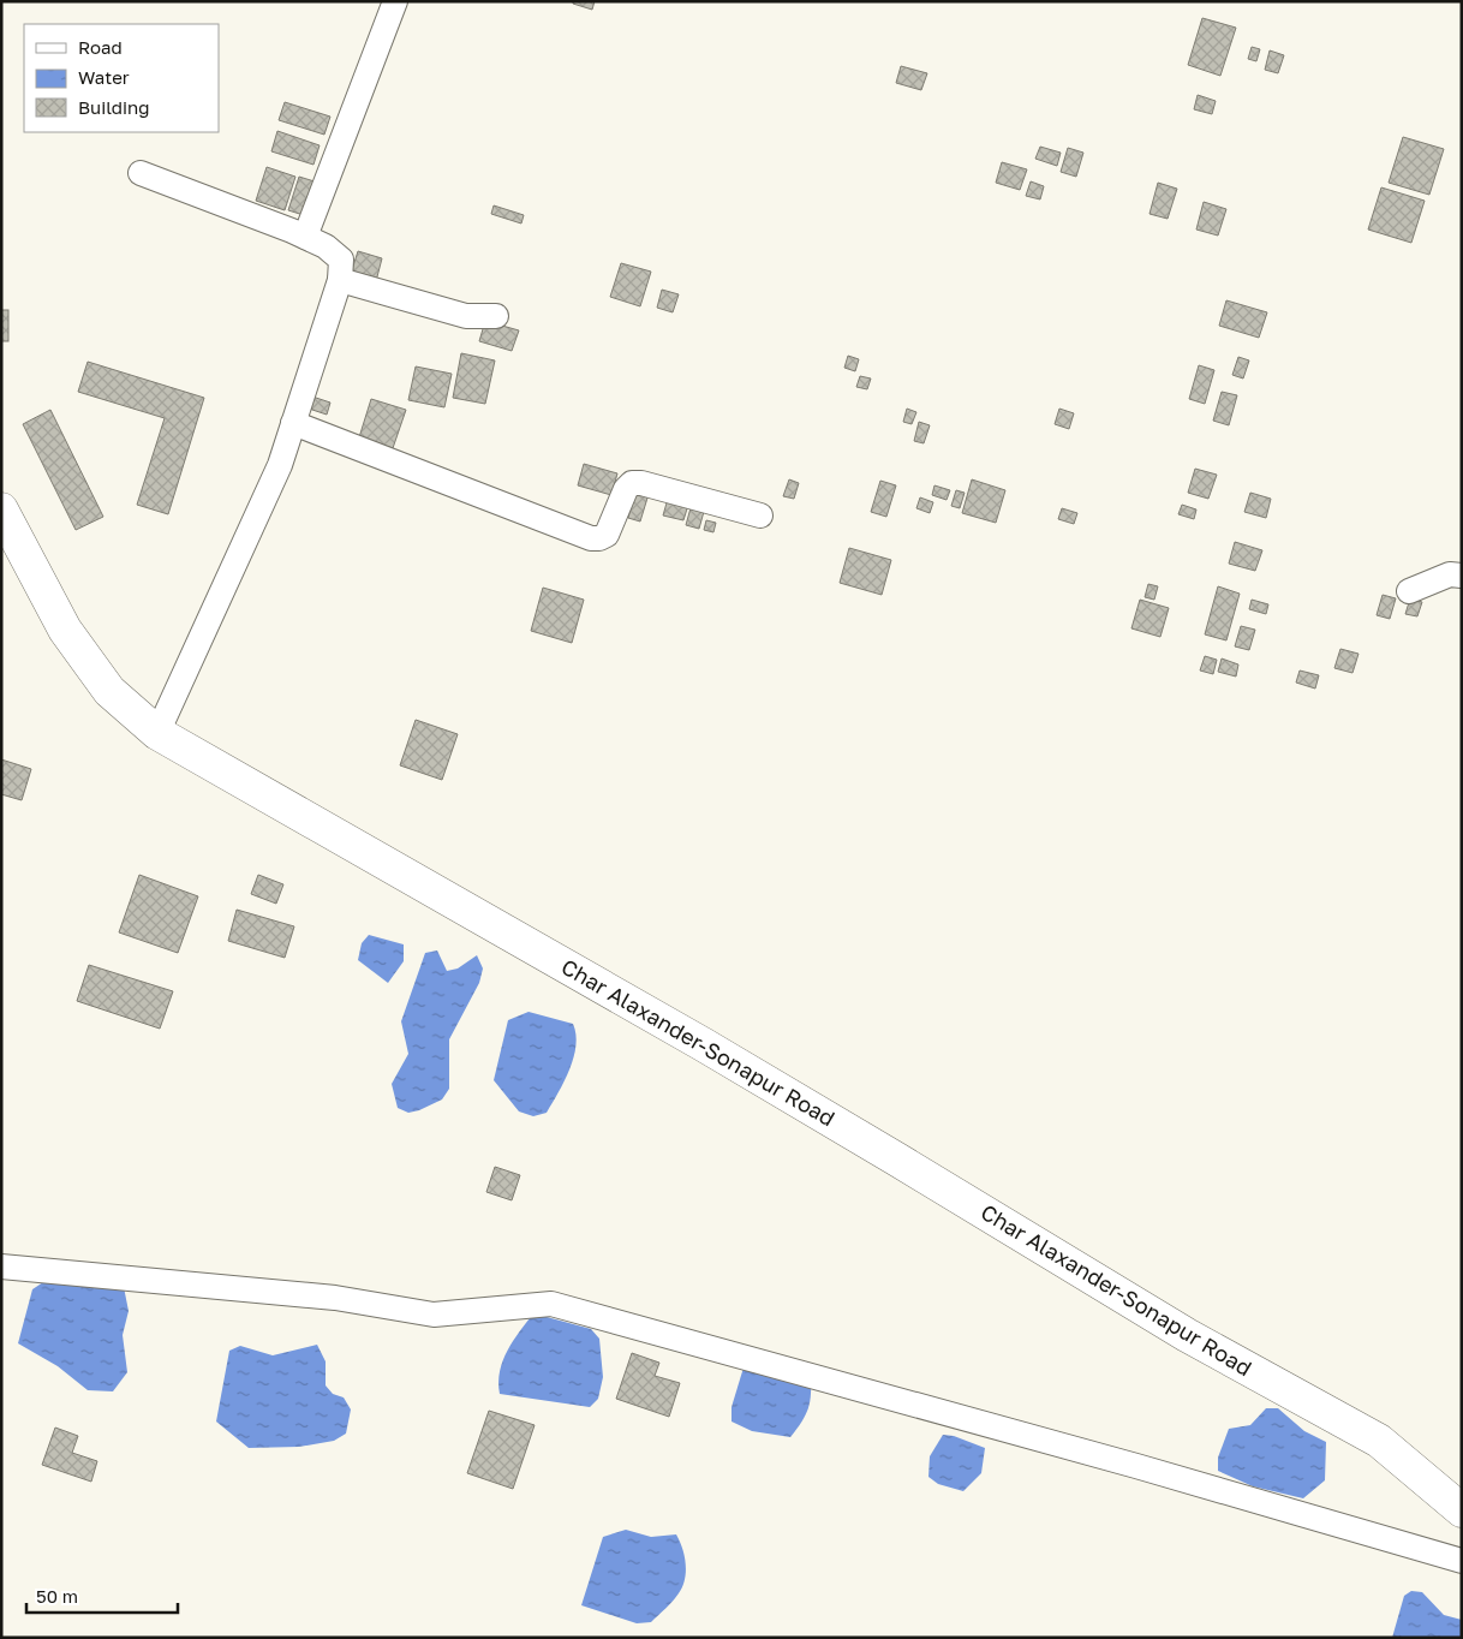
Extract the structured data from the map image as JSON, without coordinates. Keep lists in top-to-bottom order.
{
  "streets": {
    "main road": ["Char Alaxander-Sonapur Road"]
  },
  "legend": ["Road", "Water", "Building"],
  "scale_bar": "50 m"
}
